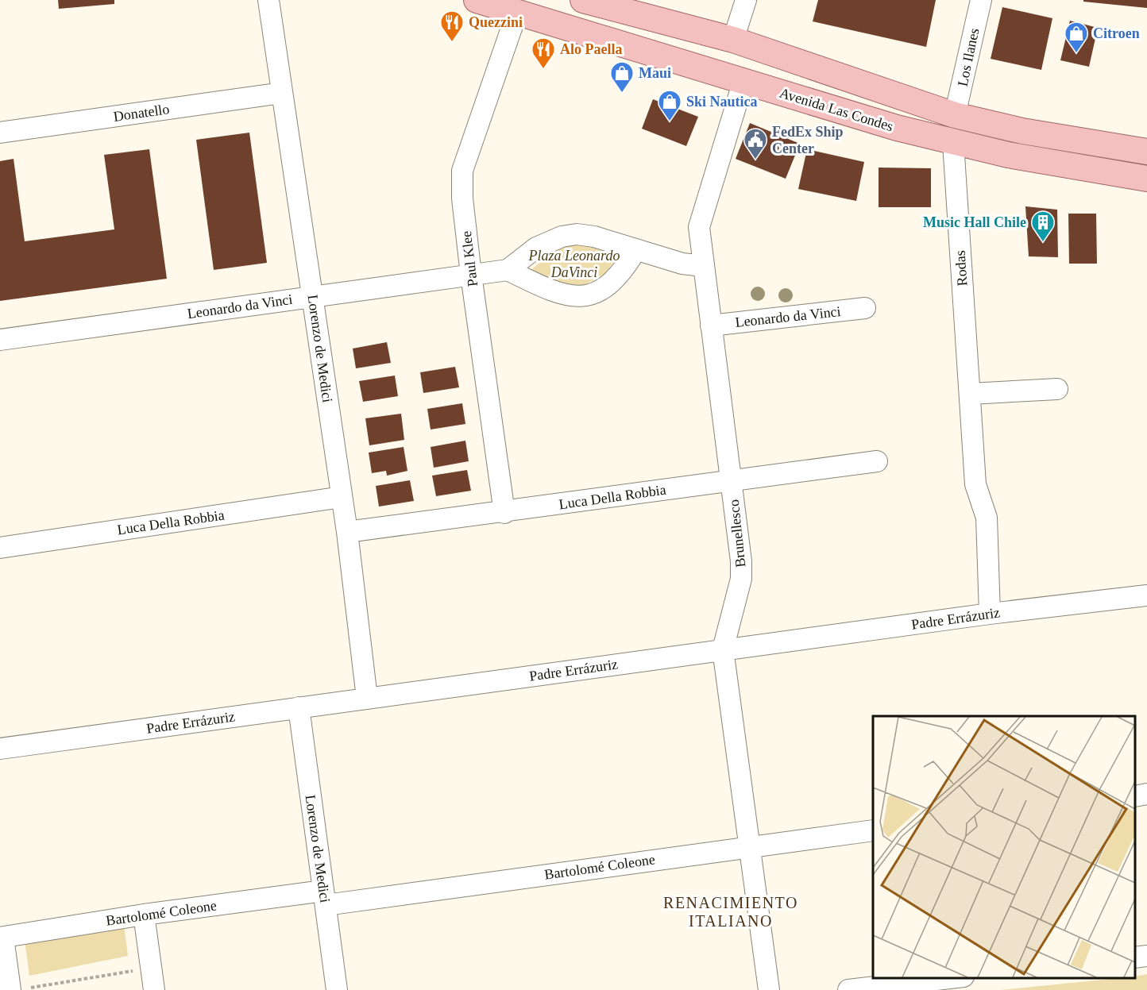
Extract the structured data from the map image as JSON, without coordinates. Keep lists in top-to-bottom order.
{
  "streets": {
    "main road": ["Avenida Las Condes"],
    "street": [
      "Los Ilanes",
      "Donatello",
      "Paul Klee",
      "Rodas",
      "Leonardo da Vinci",
      "Lorenzo de Medici",
      "Luca Della Robbia",
      "Brunellesco",
      "Padre Errázuriz",
      "Bartolomé Coleone"
    ]
  },
  "crossings": [
    ["Avenida Las Condes", "Paul Klee"],
    ["Avenida Las Condes", "Rodas"],
    ["Avenida Las Condes", "Brunellesco"],
    ["Donatello", "Lorenzo de Medici"],
    ["Paul Klee", "Leonardo da Vinci"],
    ["Paul Klee", "Luca Della Robbia"],
    ["Rodas", "Padre Errázuriz"],
    ["Leonardo da Vinci", "Lorenzo de Medici"],
    ["Leonardo da Vinci", "Brunellesco"],
    ["Lorenzo de Medici", "Luca Della Robbia"],
    ["Lorenzo de Medici", "Padre Errázuriz"],
    ["Lorenzo de Medici", "Bartolomé Coleone"],
    ["Luca Della Robbia", "Brunellesco"],
    ["Brunellesco", "Padre Errázuriz"],
    ["Brunellesco", "Bartolomé Coleone"]
  ],
  "districts": ["RENACIMIENTO ITALIANO"],
  "parks": ["Plaza Leonardo DaVinci"],
  "places": {
    "restaurant": ["Quezzini", "Alo Paella"],
    "shop": ["Citroen", "Maui", "Ski Nautica"],
    "public building": ["FedEx Ship Center"],
    "building": ["Music Hall Chile"]
  }
}
